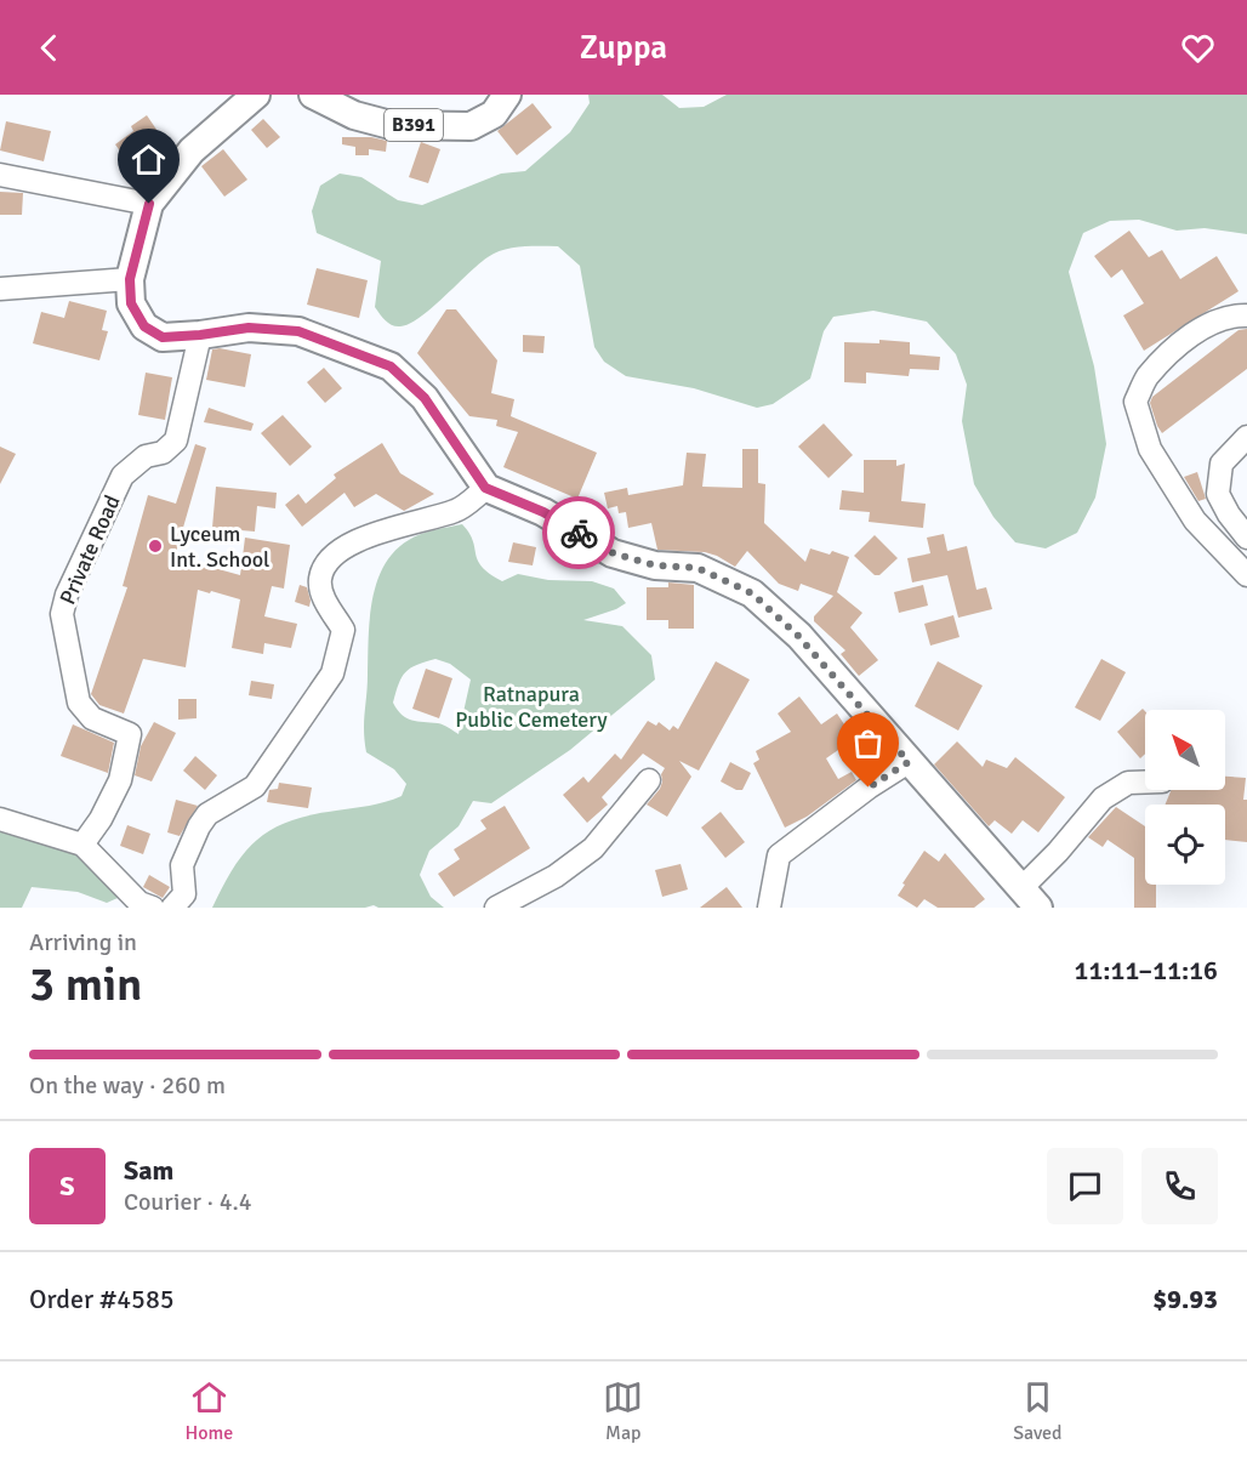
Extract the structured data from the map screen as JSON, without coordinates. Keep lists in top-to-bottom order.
{
  "streets": {
    "main road": ["B391"],
    "street": ["Private Road"]
  },
  "parks": ["Ratnapura Public Cemetery"],
  "places": ["Lyceum Int. School"],
  "north": "top left",
  "page": {
    "header": "Zuppa",
    "heading": ["3 min", "Arriving in", "11:11–11:16"],
    "panel": [
      "Sam",
      "Courier · 4.4",
      "Order #4585",
      "$9.93"
    ],
    "bar": "On the way · 260 m",
    "round": "S",
    "tabs": ["Home", "Map", "Saved"]
  }
}
